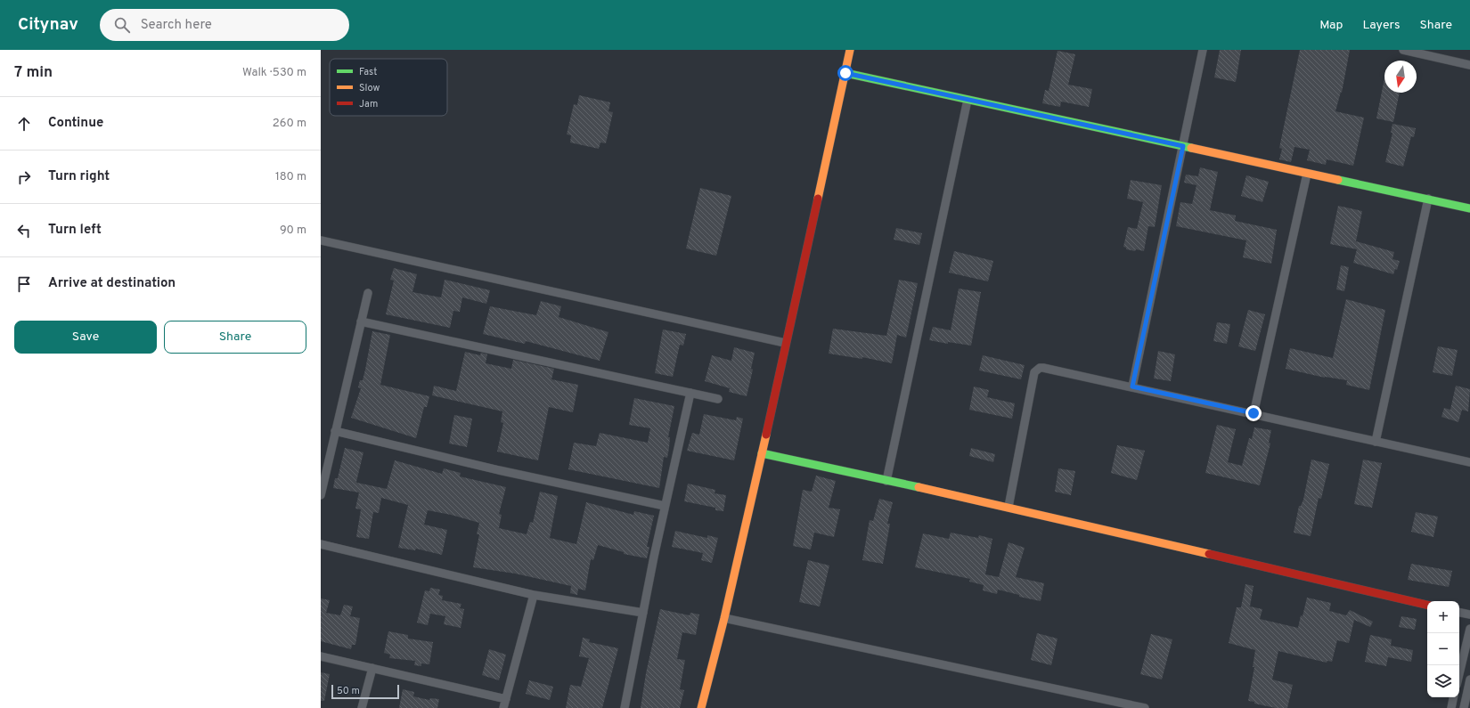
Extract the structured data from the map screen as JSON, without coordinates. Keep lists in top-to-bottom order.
{
  "legend": ["Fast", "Slow", "Jam"],
  "scale_bar": "50 m",
  "north": "bottom",
  "page": {
    "header": "Citynav",
    "search": "Search here",
    "nav": ["Map", "Layers", "Share"],
    "heading": ["7 min", "Walk · 530 m"],
    "list": [
      ["Continue", "260 m"],
      ["Turn right", "180 m"],
      ["Turn left", "90 m"],
      "Arrive at destination"
    ],
    "buttons": ["Save", "Share"],
    "map_buttons": ["+", "−"],
    "scale": "50 m"
  }
}
